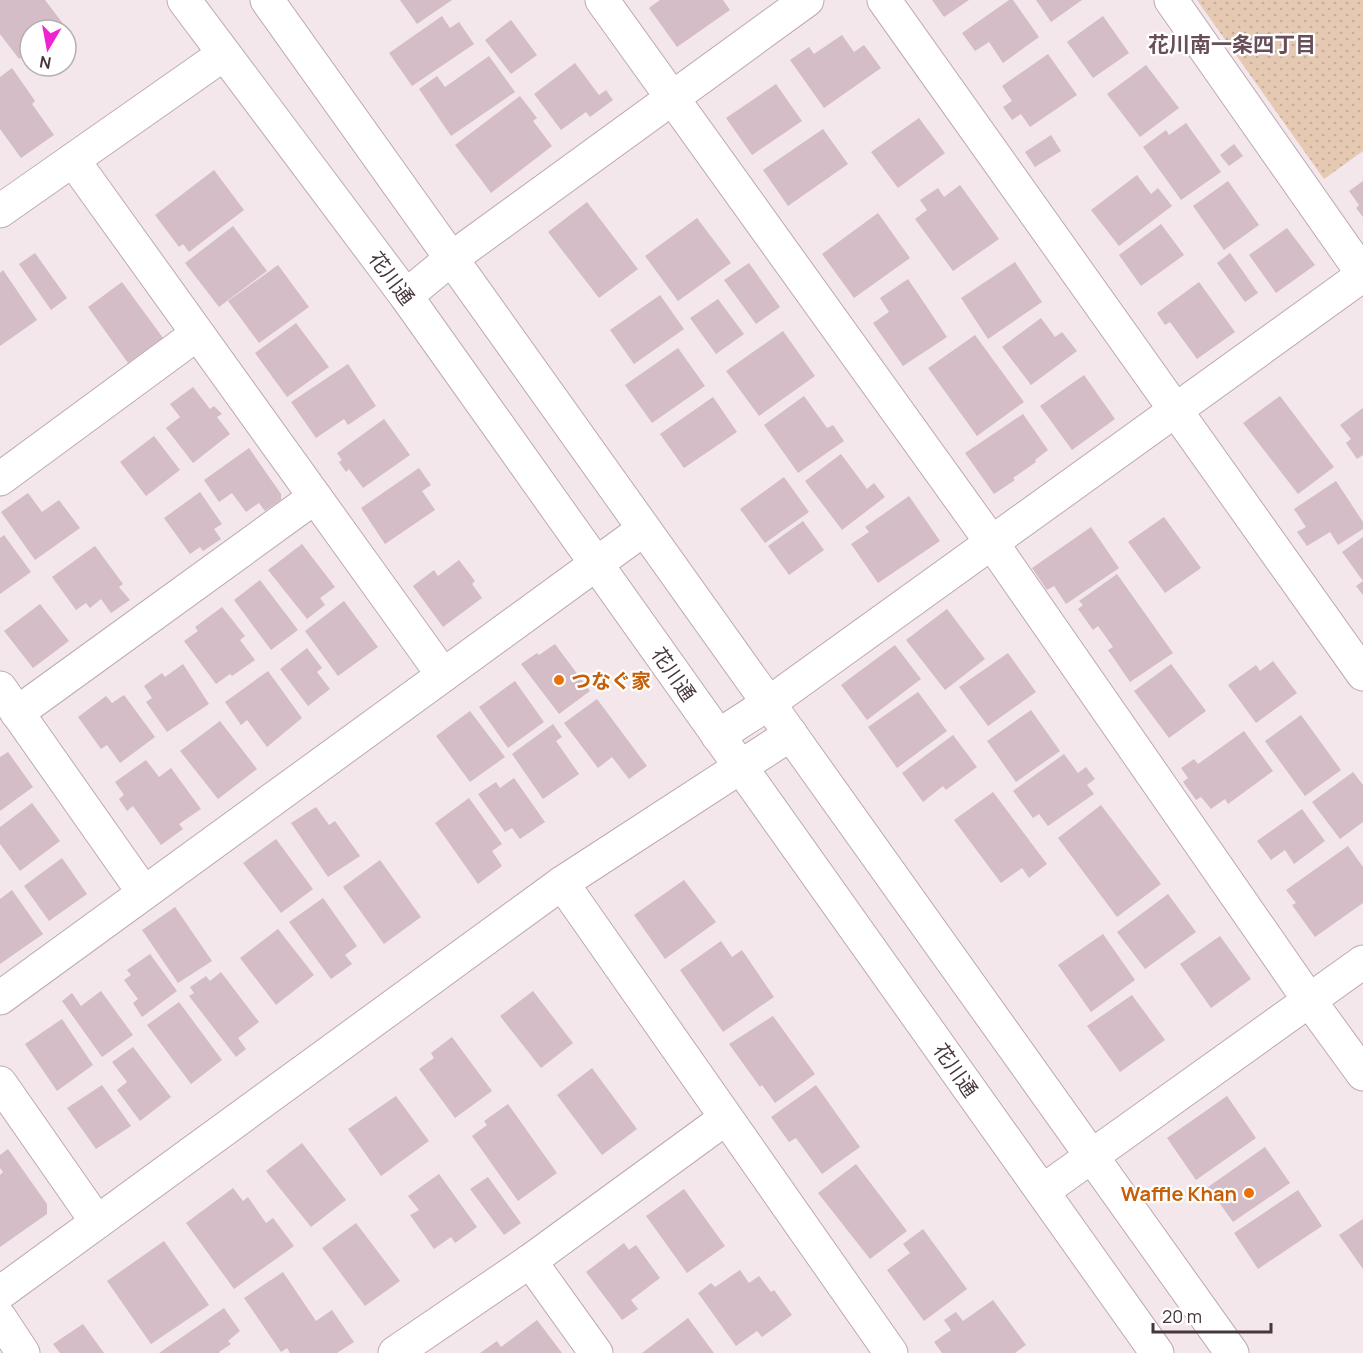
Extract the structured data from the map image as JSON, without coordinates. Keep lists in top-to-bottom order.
{
  "streets": {
    "street": ["花川通"]
  },
  "districts": ["花川南一条四丁目"],
  "places": ["つなぐ家", "Waffle Khan"],
  "scale_bar": "20 m",
  "north": "bottom"
}
